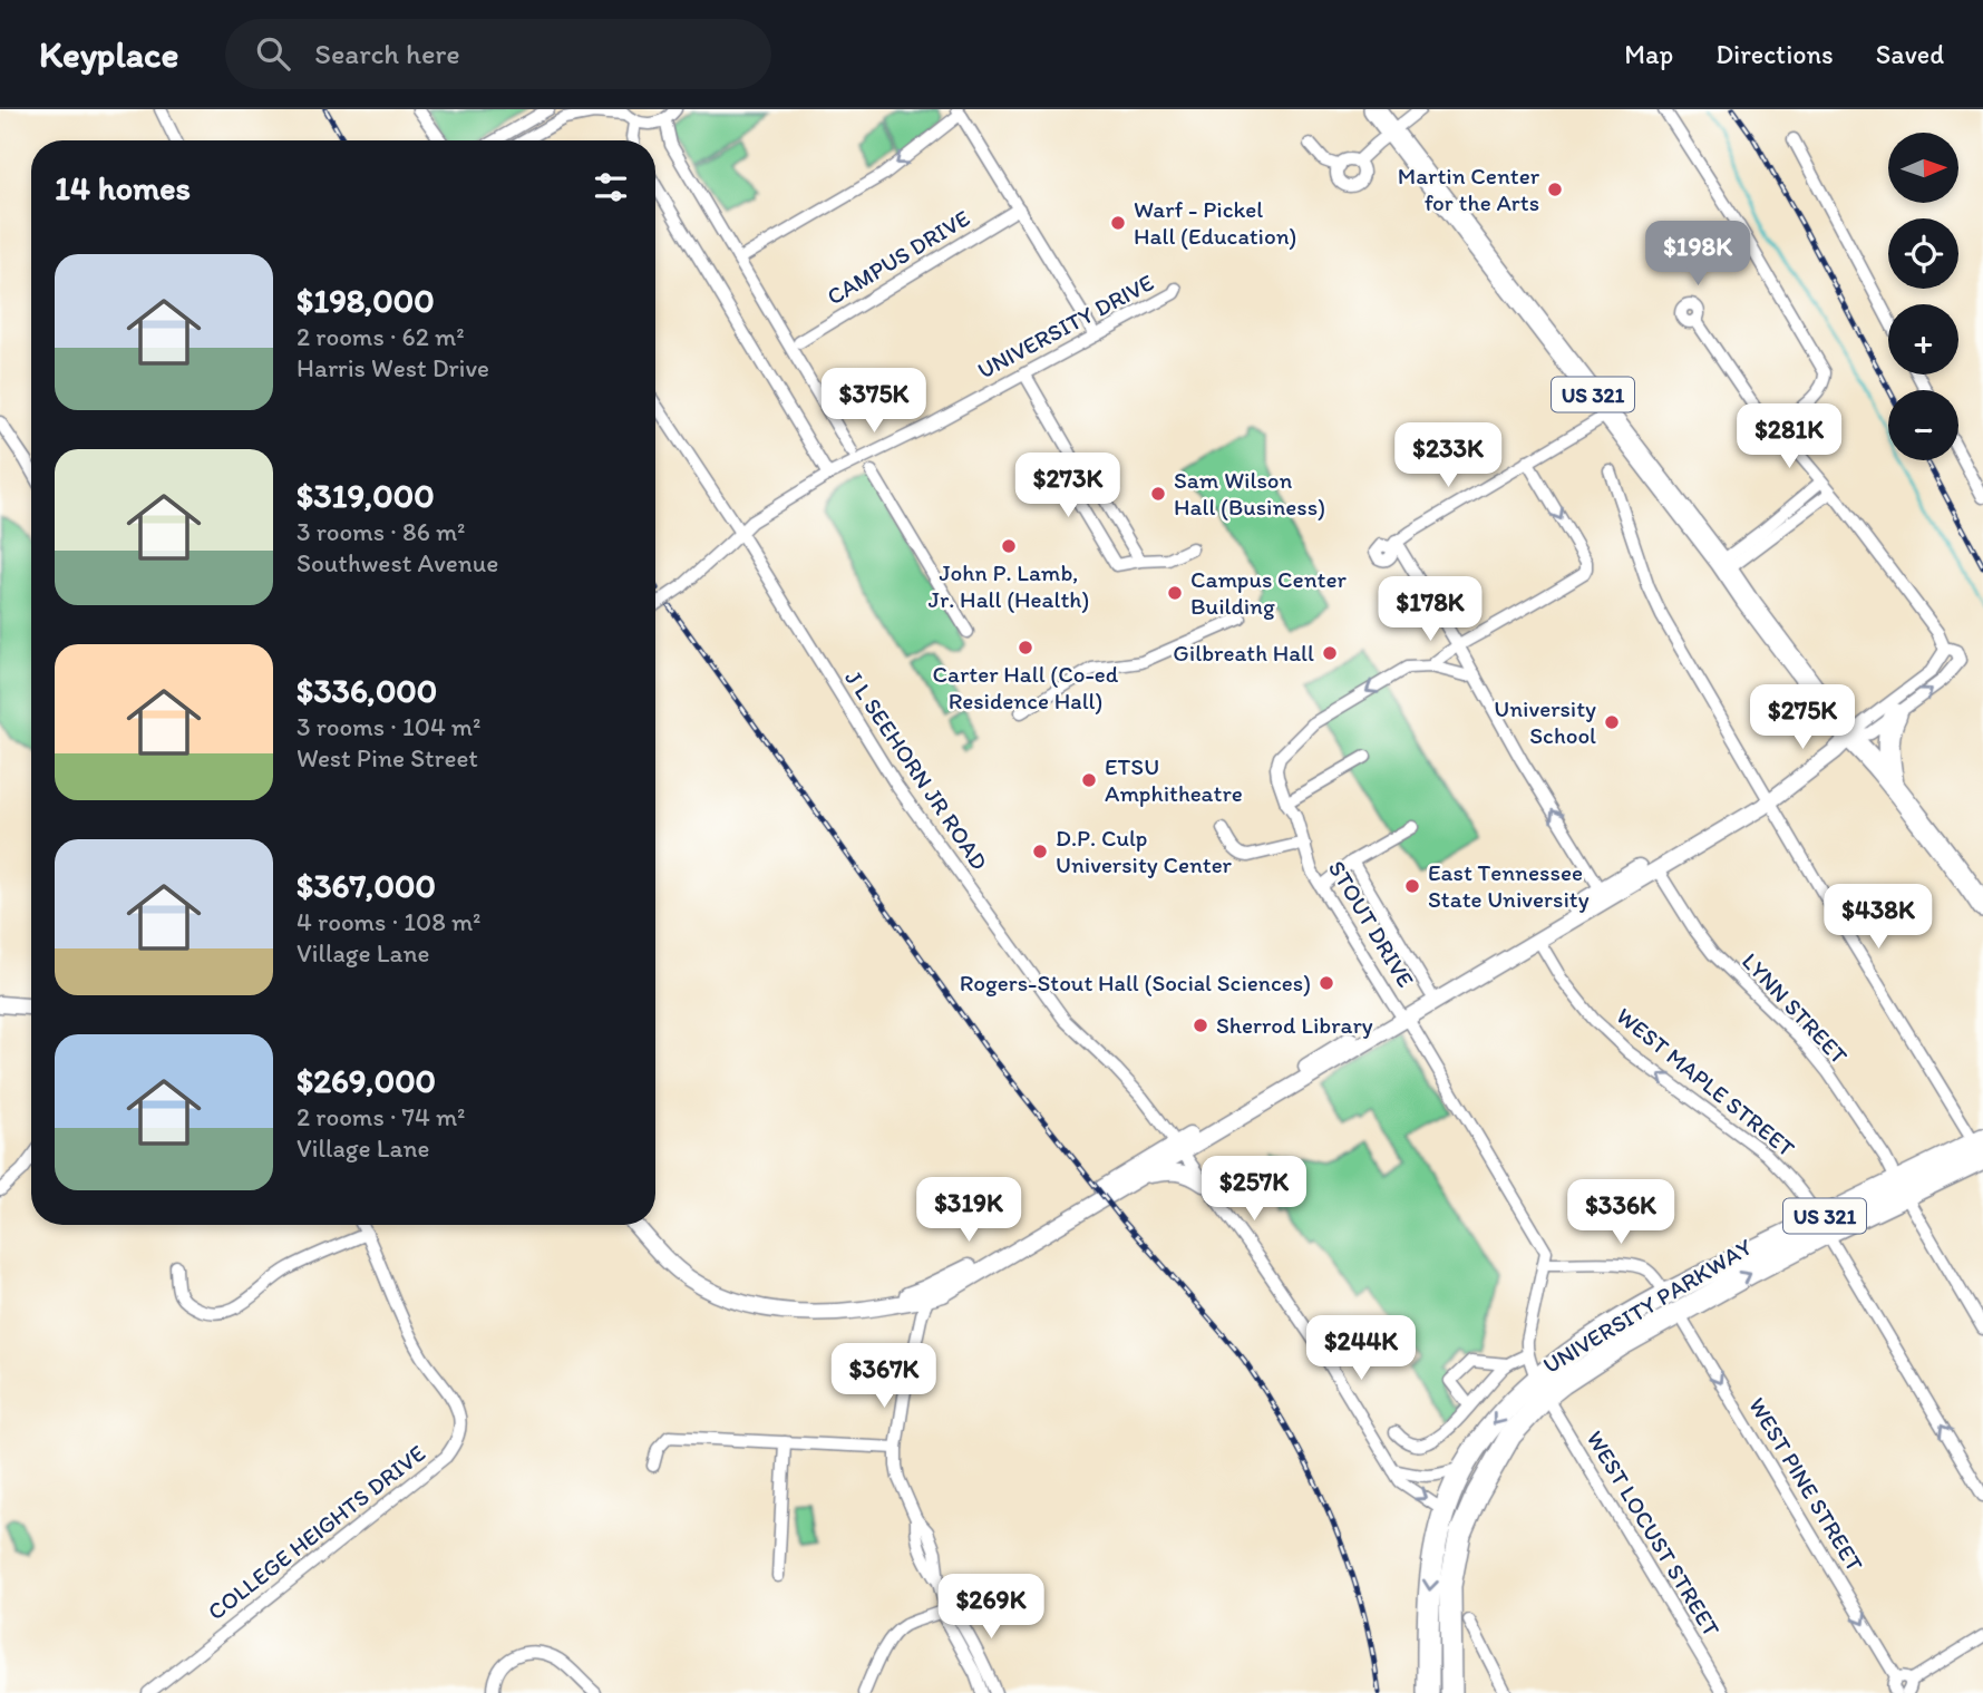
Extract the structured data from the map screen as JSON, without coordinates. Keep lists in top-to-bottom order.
{
  "streets": {
    "highway": ["US 321", "UNIVERSITY PARKWAY"],
    "street": [
      "CAMPUS DRIVE",
      "UNIVERSITY DRIVE",
      "J L SEEHORN JR ROAD",
      "STOUT DRIVE",
      "LYNN STREET",
      "WEST MAPLE STREET",
      "WEST PINE STREET",
      "COLLEGE HEIGHTS DRIVE",
      "WEST LOCUST STREET"
    ]
  },
  "crossings": [
    ["UNIVERSITY DRIVE", "J L SEEHORN JR ROAD"],
    ["J L SEEHORN JR ROAD", "UNIVERSITY PARKWAY"],
    ["STOUT DRIVE", "WEST PINE STREET"],
    ["LYNN STREET", "UNIVERSITY PARKWAY"],
    ["WEST MAPLE STREET", "UNIVERSITY PARKWAY"],
    ["UNIVERSITY PARKWAY", "WEST PINE STREET"],
    ["UNIVERSITY PARKWAY", "WEST LOCUST STREET"]
  ],
  "one_way": ["WEST MAPLE STREET", "WEST PINE STREET"],
  "places": [
    "Martin Center for the Arts",
    "Warf - Pickel Hall (Education)",
    "Sam Wilson Hall (Business)",
    "John P. Lamb, Jr. Hall (Health)",
    "Campus Center Building",
    "Carter Hall (Co-ed Residence Hall)",
    "Gilbreath Hall",
    "University School",
    "ETSU Amphitheatre",
    "D.P. Culp University Center",
    "East Tennessee State University",
    "Rogers-Stout Hall (Social Sciences)",
    "Sherrod Library"
  ],
  "north": "right",
  "page": {
    "header": "Keyplace",
    "search": "Search here",
    "nav": ["Map", "Directions", "Saved"],
    "map_buttons": ["+", "−"],
    "heading": "14 homes",
    "price": [
      "$198K",
      "$375K",
      "$281K",
      "$233K",
      "$273K",
      "$178K",
      "$275K",
      "$438K",
      "$257K",
      "$319K",
      "$336K",
      "$244K",
      "$367K",
      "$269K"
    ],
    "list": [
      {
        "name": "$198,000",
        "note": "2 rooms · 62 m² · Harris West Drive"
      },
      {
        "name": "$319,000",
        "note": "3 rooms · 86 m² · Southwest Avenue"
      },
      {
        "name": "$336,000",
        "note": "3 rooms · 104 m² · West Pine Street"
      },
      {
        "name": "$367,000",
        "note": "4 rooms · 108 m² · Village Lane"
      },
      {
        "name": "$269,000",
        "note": "2 rooms · 74 m² · Village Lane"
      }
    ]
  }
}
